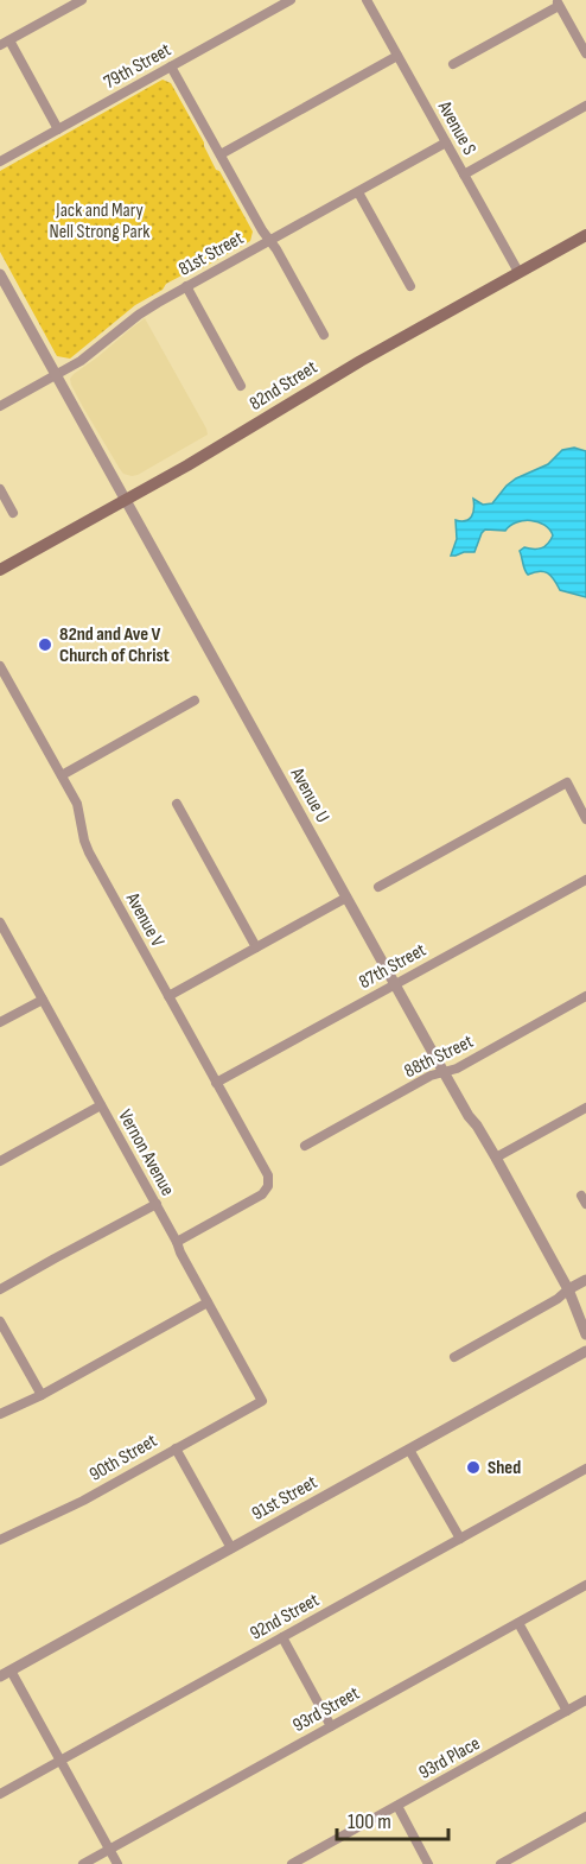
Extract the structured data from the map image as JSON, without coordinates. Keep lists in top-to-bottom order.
{
  "streets": {
    "main road": ["82nd Street"],
    "street": [
      "79th Street",
      "Avenue S",
      "81st Street",
      "Avenue U",
      "Avenue V",
      "87th Street",
      "88th Street",
      "Vernon Avenue",
      "90th Street",
      "91st Street",
      "92nd Street",
      "93rd Street",
      "93rd Place"
    ]
  },
  "crossings": [
    ["Avenue S", "81st Street"],
    ["Avenue S", "82nd Street"],
    ["81st Street", "Avenue U"],
    ["82nd Street", "Avenue U"],
    ["Avenue U", "87th Street"],
    ["Avenue U", "88th Street"],
    ["Avenue V", "87th Street"],
    ["Avenue V", "Vernon Avenue"],
    ["Vernon Avenue", "90th Street"]
  ],
  "parks": ["Jack and Mary Nell Strong Park"],
  "places": ["82nd and Ave V Church of Christ", "Shed"],
  "scale_bar": "100 m"
}
